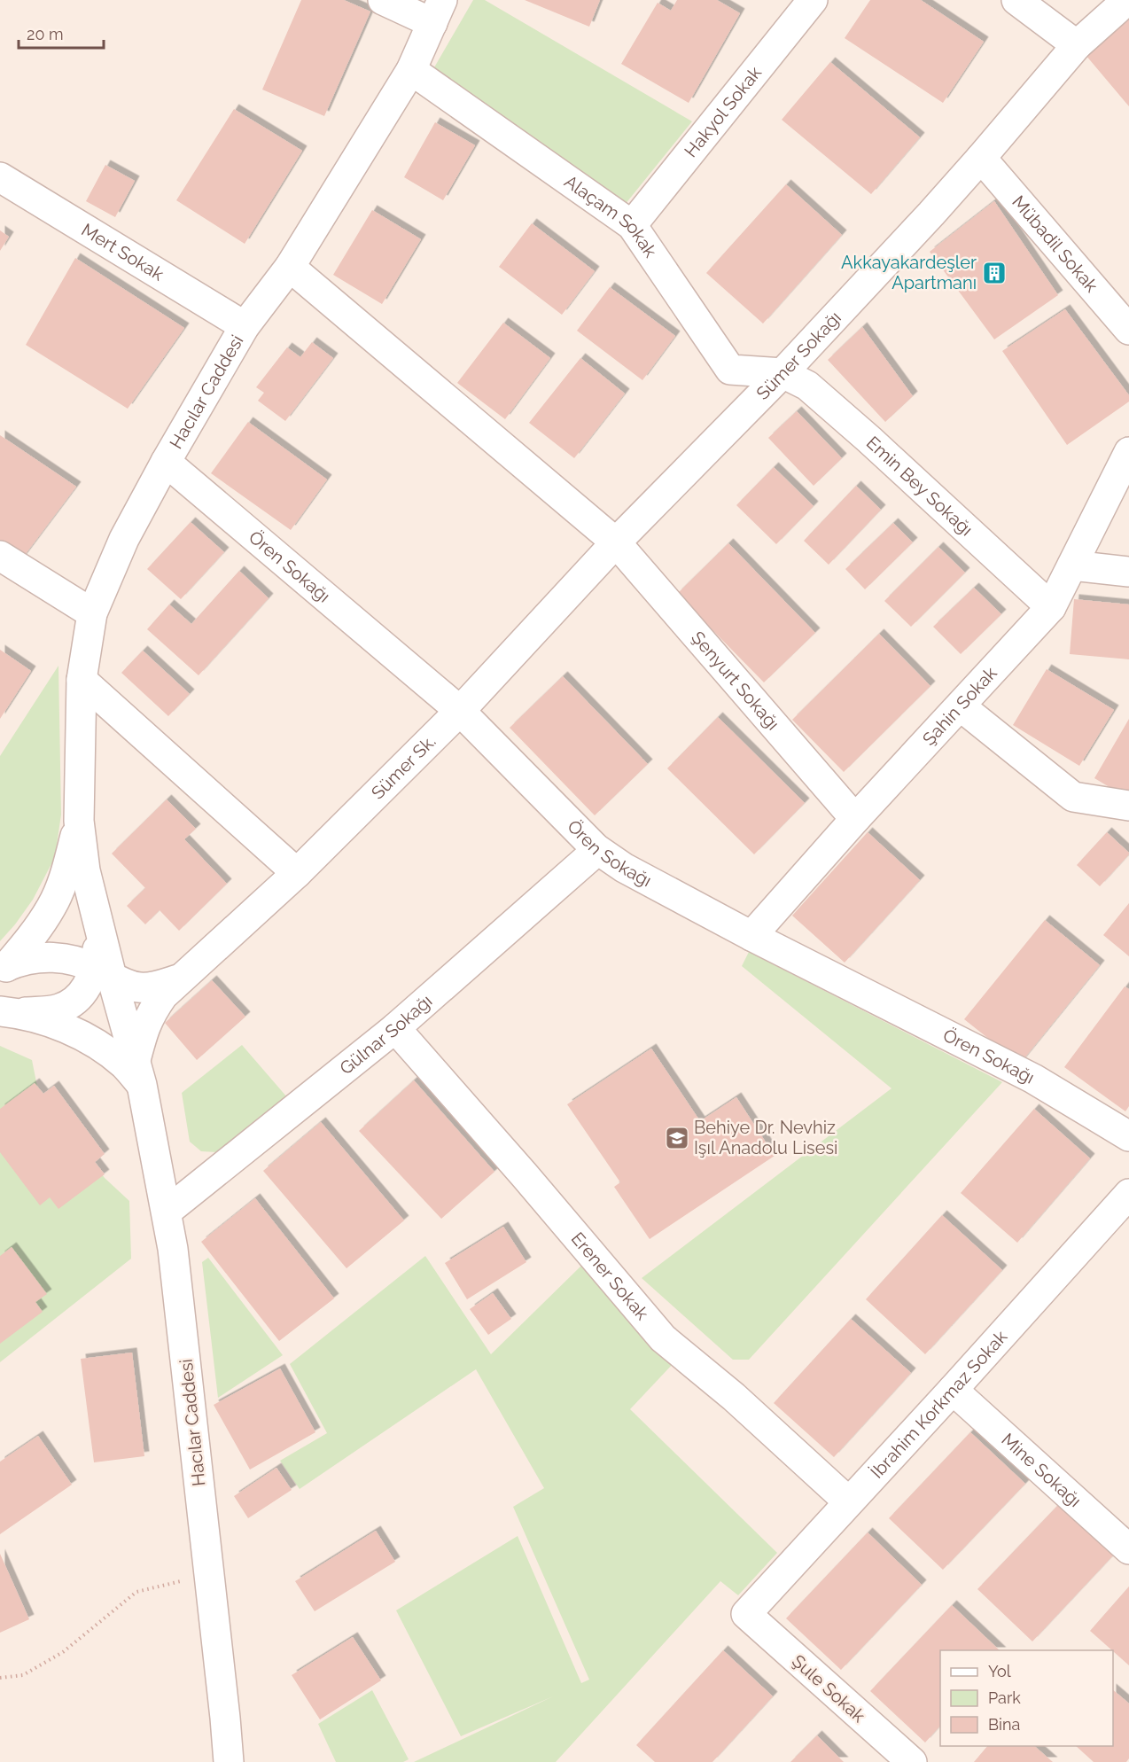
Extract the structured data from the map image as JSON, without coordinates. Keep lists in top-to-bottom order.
{
  "streets": {
    "street": [
      "Hakyol Sokak",
      "Alaçam Sokak",
      "Mübadil Sokak",
      "Mert Sokak",
      "Sümer Sokağı",
      "Hacılar Caddesi",
      "Emin Bey Sokağı",
      "Ören Sokağı",
      "Şenyurt Sokağı",
      "Şahin Sokak",
      "Sümer Sk.",
      "Gülnar Sokağı",
      "Erener Sokak",
      "İbrahim Korkmaz Sokak",
      "Mine Sokağı",
      "Şule Sokak"
    ]
  },
  "crossings": [
    ["Hakyol Sokak", "Alaçam Sokak"],
    ["Alaçam Sokak", "Sümer Sokağı"],
    ["Alaçam Sokak", "Hacılar Caddesi"],
    ["Mübadil Sokak", "Sümer Sokağı"],
    ["Mert Sokak", "Hacılar Caddesi"],
    ["Sümer Sokağı", "Emin Bey Sokağı"],
    ["Sümer Sokağı", "Şenyurt Sokağı"],
    ["Sümer Sokağı", "Sümer Sk."],
    ["Hacılar Caddesi", "Ören Sokağı"],
    ["Hacılar Caddesi", "Şenyurt Sokağı"],
    ["Hacılar Caddesi", "Sümer Sk."],
    ["Hacılar Caddesi", "Gülnar Sokağı"],
    ["Emin Bey Sokağı", "Şahin Sokak"],
    ["Ören Sokağı", "Şahin Sokak"],
    ["Ören Sokağı", "Sümer Sk."],
    ["Ören Sokağı", "Gülnar Sokağı"],
    ["Şenyurt Sokağı", "Şahin Sokak"],
    ["Şenyurt Sokağı", "Sümer Sk."],
    ["Gülnar Sokağı", "Erener Sokak"],
    ["Erener Sokak", "İbrahim Korkmaz Sokak"],
    ["İbrahim Korkmaz Sokak", "Mine Sokağı"],
    ["İbrahim Korkmaz Sokak", "Şule Sokak"]
  ],
  "places": {
    "building": ["Akkayakardeşler Apartmanı"],
    "school or university": ["Behiye Dr. Nevhiz Işıl Anadolu Lisesi"]
  },
  "legend": ["Yol", "Park", "Bina"],
  "scale_bar": "20 m"
}
